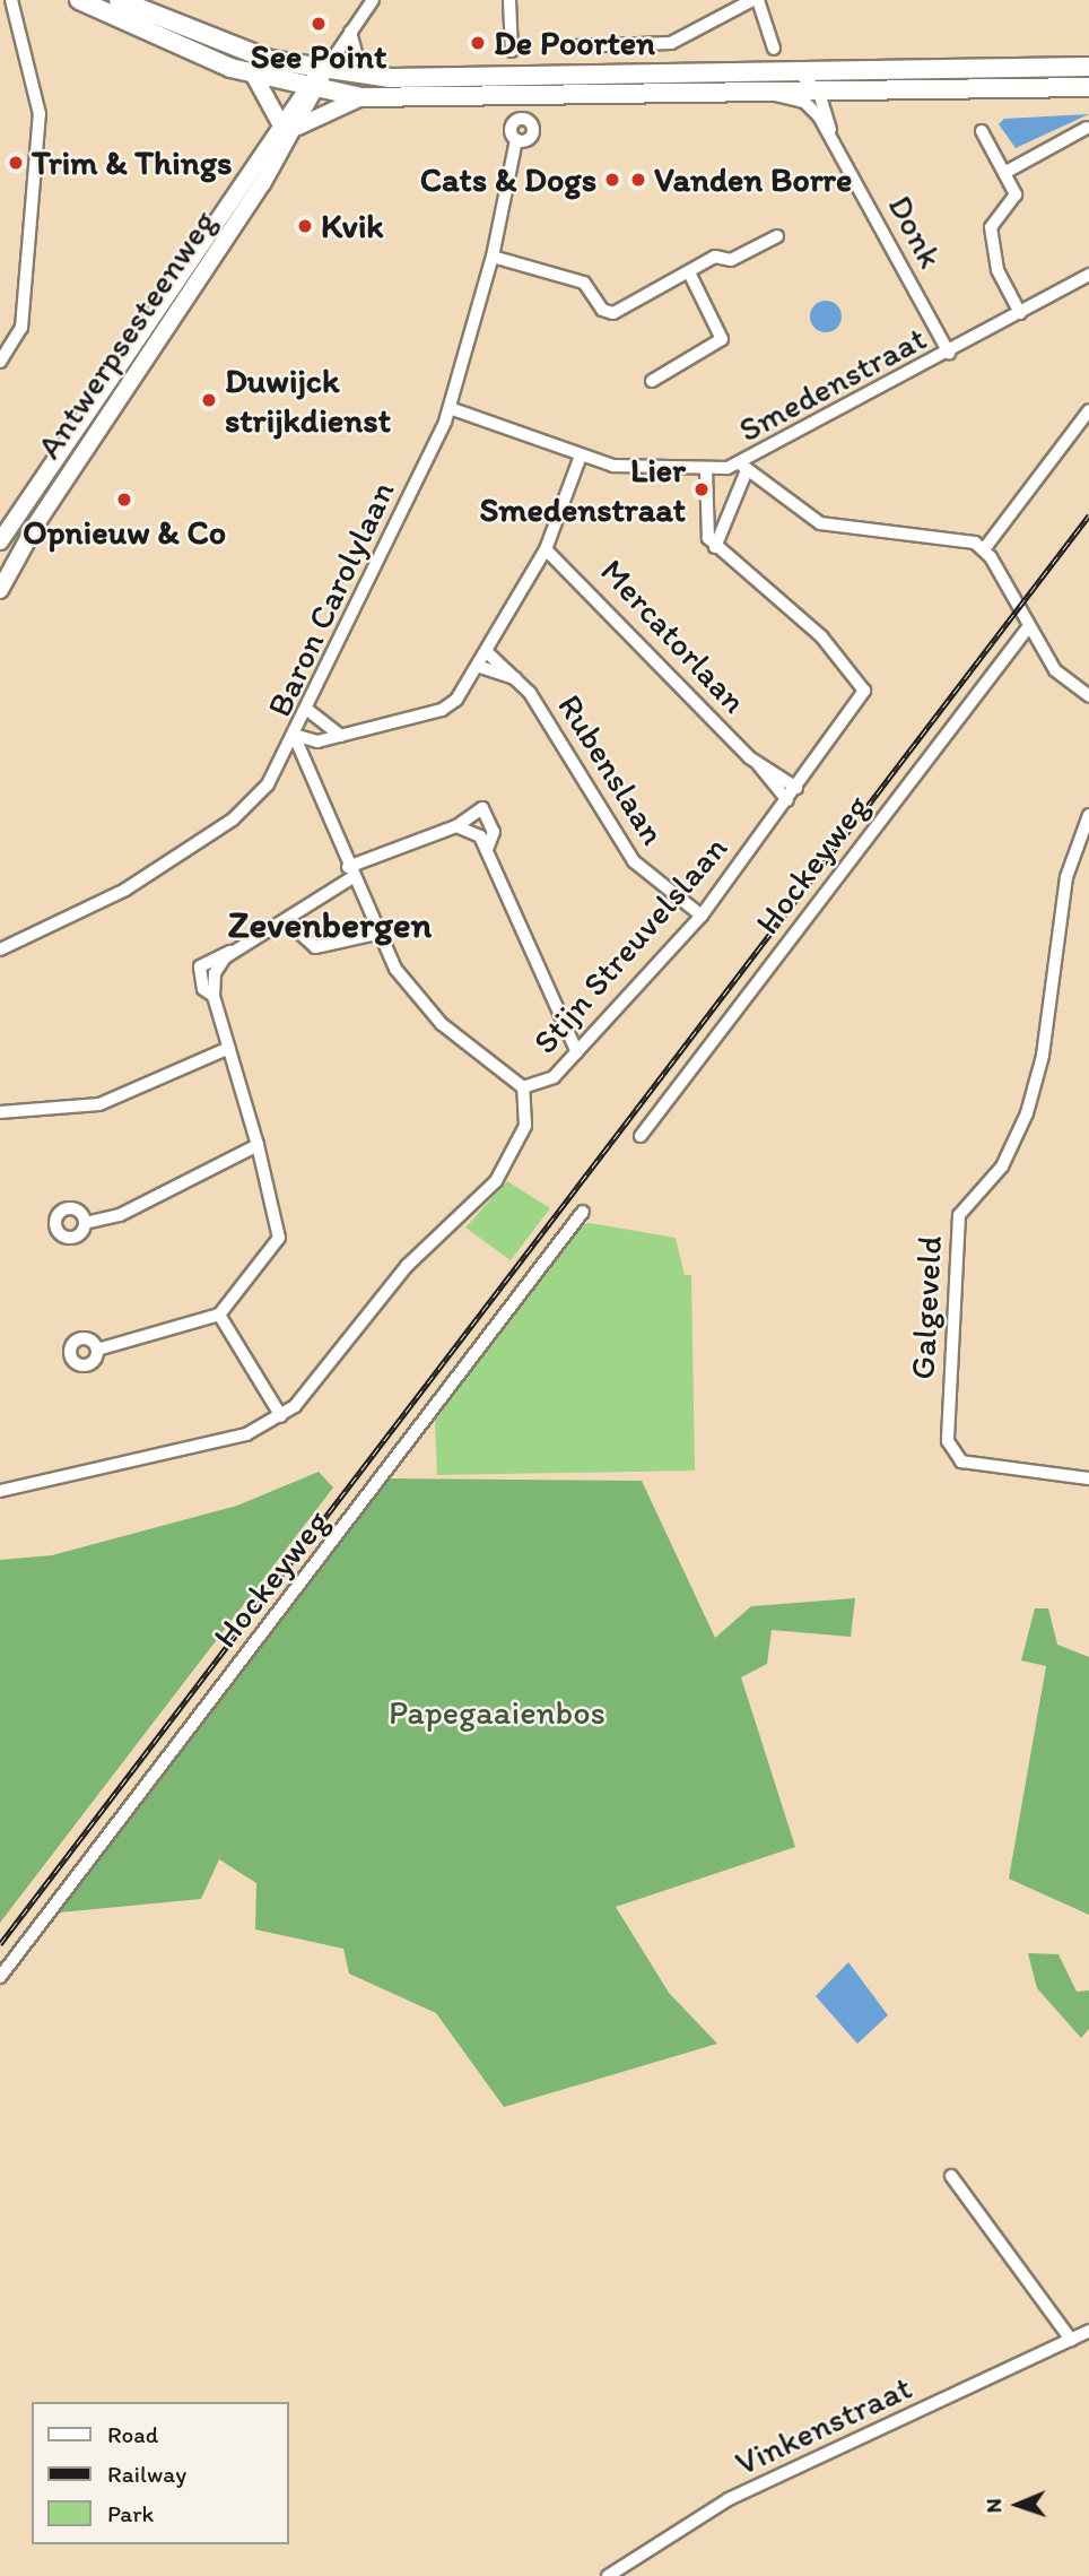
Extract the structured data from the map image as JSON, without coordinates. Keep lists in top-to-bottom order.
{
  "streets": {
    "main road": ["Antwerpsesteenweg"],
    "street": [
      "Donk",
      "Smedenstraat",
      "Baron Carolylaan",
      "Mercatorlaan",
      "Rubenslaan",
      "Hockeyweg",
      "Stijn Streuvelslaan",
      "Galgeveld",
      "Vinkenstraat"
    ]
  },
  "crossings": [
    ["Donk", "Smedenstraat"],
    ["Smedenstraat", "Baron Carolylaan"],
    ["Baron Carolylaan", "Stijn Streuvelslaan"],
    ["Mercatorlaan", "Stijn Streuvelslaan"],
    ["Rubenslaan", "Stijn Streuvelslaan"]
  ],
  "districts": ["Zevenbergen"],
  "parks": ["Papegaaienbos"],
  "places": [
    "See Point",
    "De Poorten",
    "Trim & Things",
    "Cats & Dogs",
    "Vanden Borre",
    "Kvik",
    "Duwijck strijkdienst",
    "Lier Smedenstraat",
    "Opnieuw & Co"
  ],
  "legend": ["Road", "Railway", "Park"],
  "north": "left"
}
